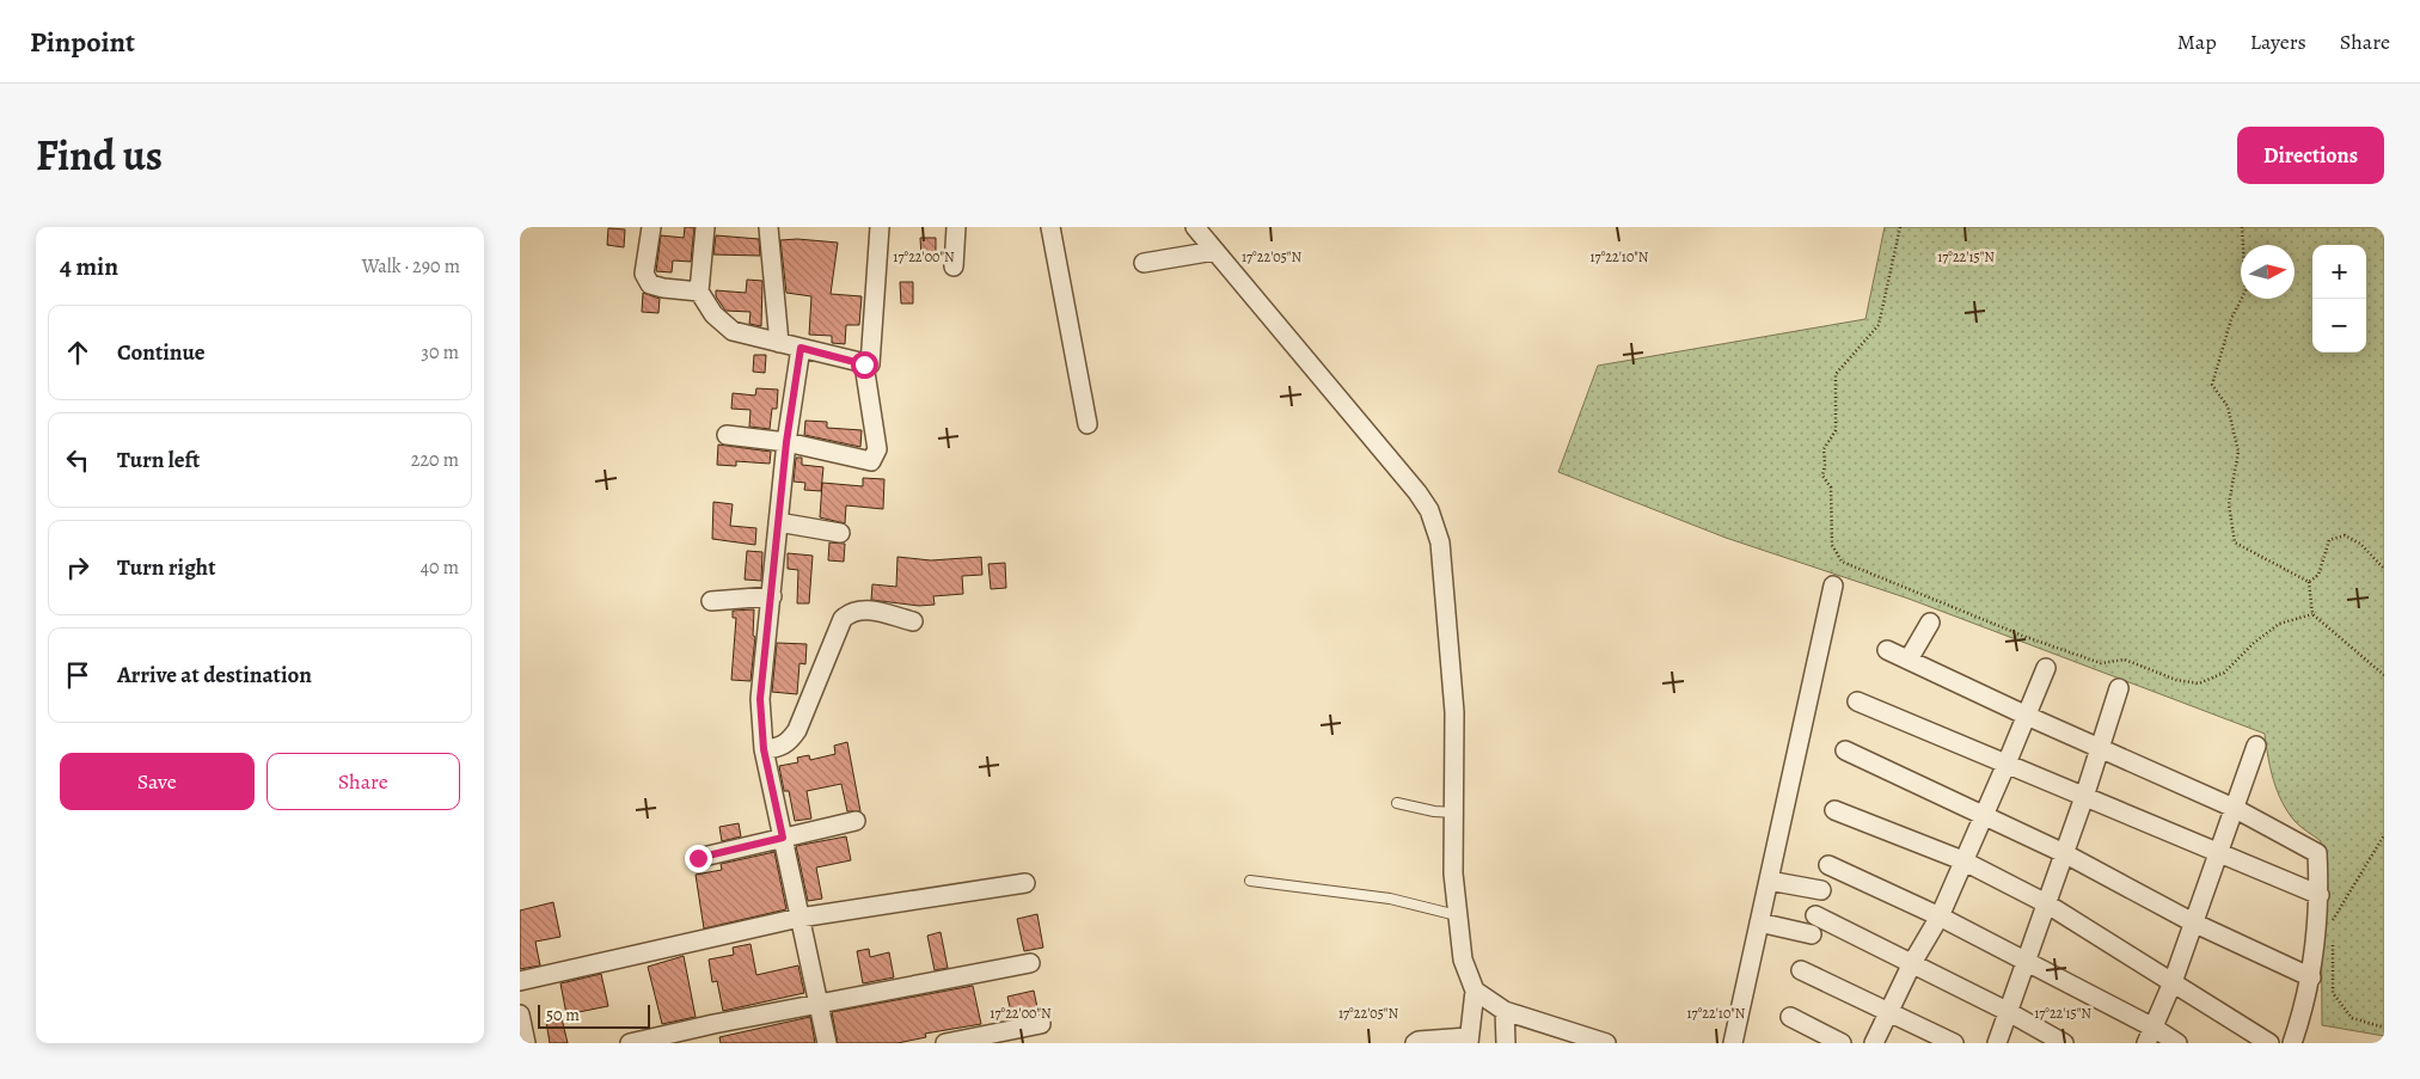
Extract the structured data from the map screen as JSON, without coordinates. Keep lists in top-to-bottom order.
{
  "scale_bar": "50 m",
  "north": "right",
  "page": {
    "header": "Pinpoint",
    "nav": ["Map", "Layers", "Share"],
    "title": "Find us",
    "buttons": [
      "Directions",
      ["Save", "Share"]
    ],
    "heading": ["4 min", "Walk · 290 m"],
    "map_buttons": ["+", "−"],
    "list": [
      ["Continue", "30 m"],
      ["Turn left", "220 m"],
      ["Turn right", "40 m"],
      "Arrive at destination"
    ],
    "scale": "50 m"
  },
  "coordinates": [
    "17°22'00\"N",
    "17°22'05\"N",
    "17°22'10\"N",
    "17°22'15\"N"
  ]
}
